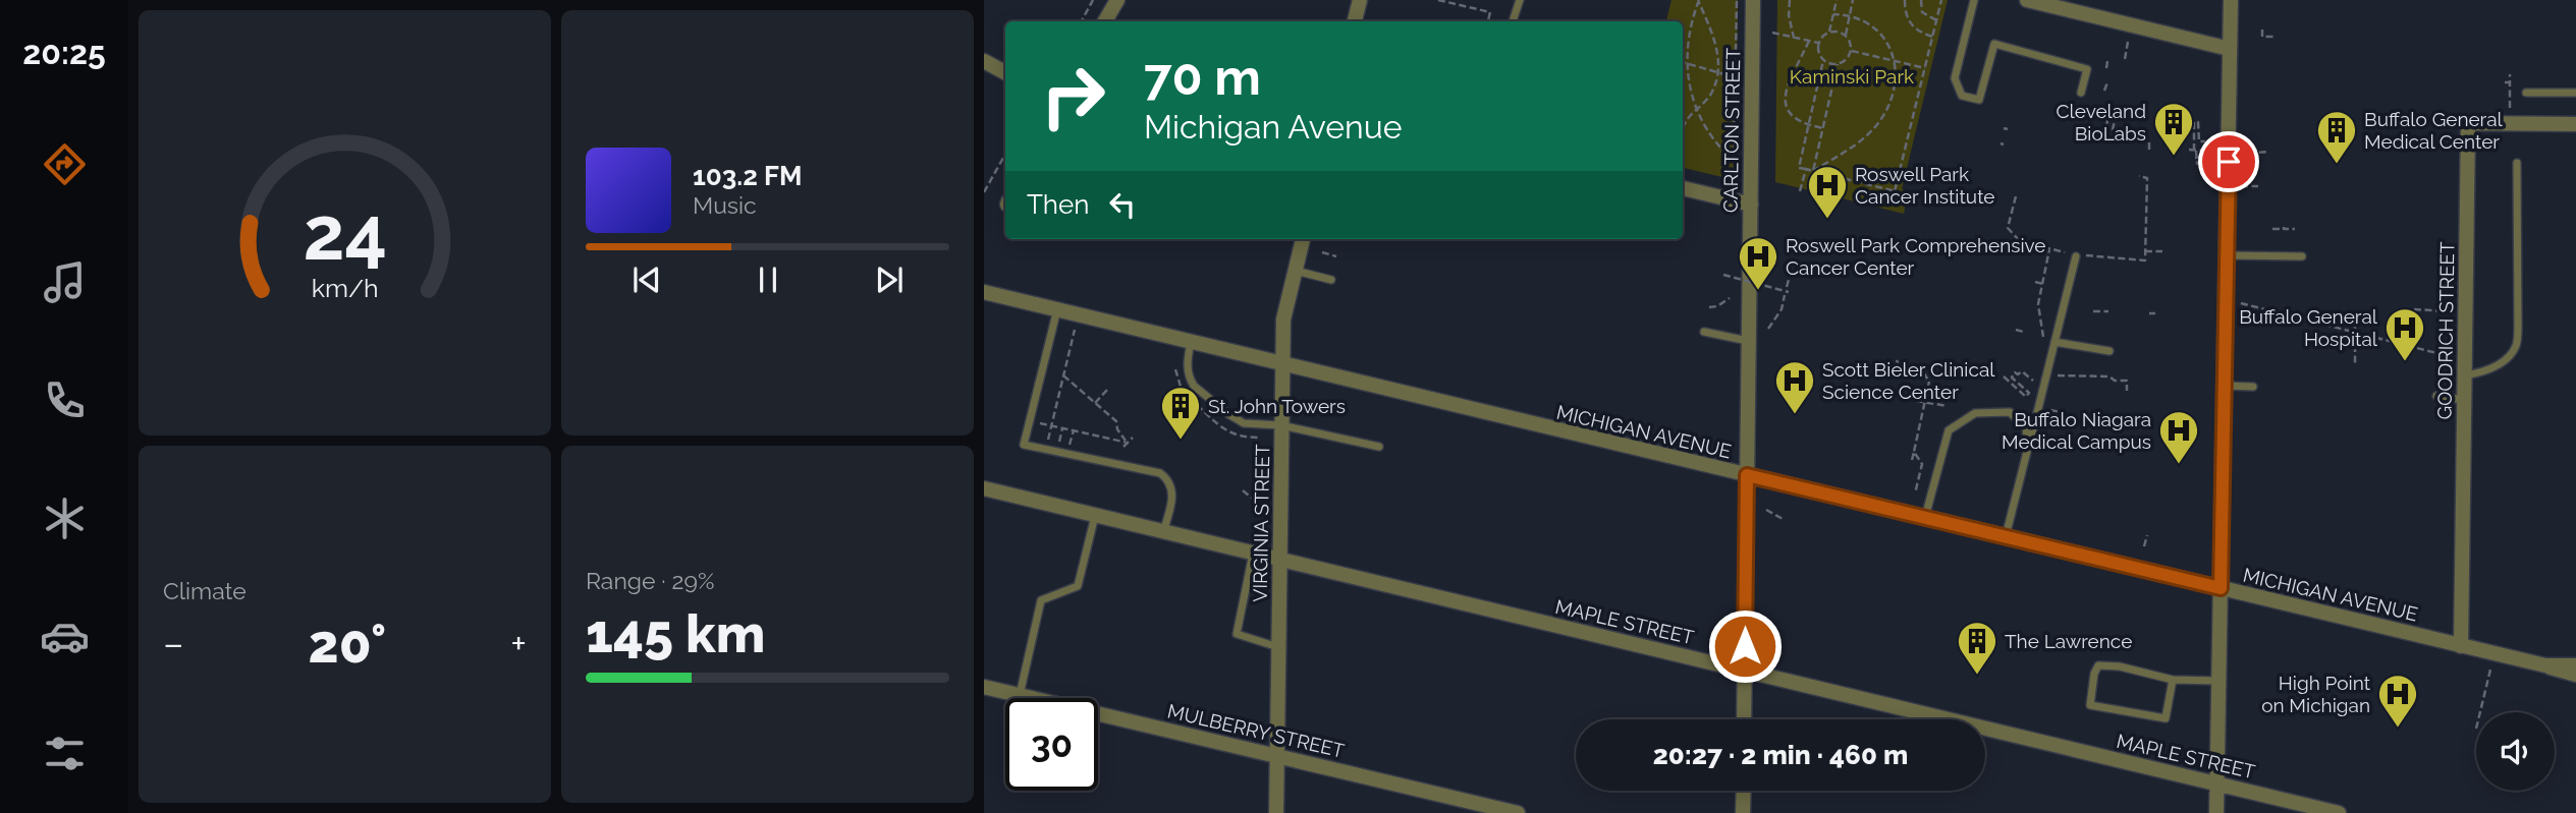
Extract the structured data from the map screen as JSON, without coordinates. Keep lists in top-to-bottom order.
{
  "streets": {
    "street": [
      "CARLTON STREET",
      "GOODRICH STREET",
      "MICHIGAN AVENUE",
      "VIRGINIA STREET",
      "MAPLE STREET",
      "MULBERRY STREET"
    ]
  },
  "crossings": [
    ["CARLTON STREET", "MICHIGAN AVENUE"],
    ["CARLTON STREET", "MAPLE STREET"],
    ["GOODRICH STREET", "MICHIGAN AVENUE"],
    ["MICHIGAN AVENUE", "VIRGINIA STREET"],
    ["VIRGINIA STREET", "MAPLE STREET"],
    ["VIRGINIA STREET", "MULBERRY STREET"]
  ],
  "parks": ["Kaminski Park"],
  "places": {
    "building": [
      "Cleveland BioLabs",
      "Buffalo General Medical Center",
      "St. John Towers",
      "The Lawrence"
    ],
    "hospital": [
      "Roswell Park Cancer Institute",
      "Roswell Park Comprehensive Cancer Center",
      "Buffalo General Hospital",
      "Scott Bieler Clinical Science Center",
      "Buffalo Niagara Medical Campus",
      "High Point on Michigan"
    ]
  },
  "page": {
    "tabs": "20:25",
    "turn": ["70 m", "Michigan Avenue"],
    "song": ["103.2 FM", "Music"],
    "then": "Then",
    "tile": [
      "Climate",
      ["Range · 29%", "145 km"]
    ],
    "heat": ["−", "20°", "+"],
    "limit": "30",
    "trip": "20:27 · 2 min · 460 m",
    "gauge": ["24", "km/h"]
  }
}
